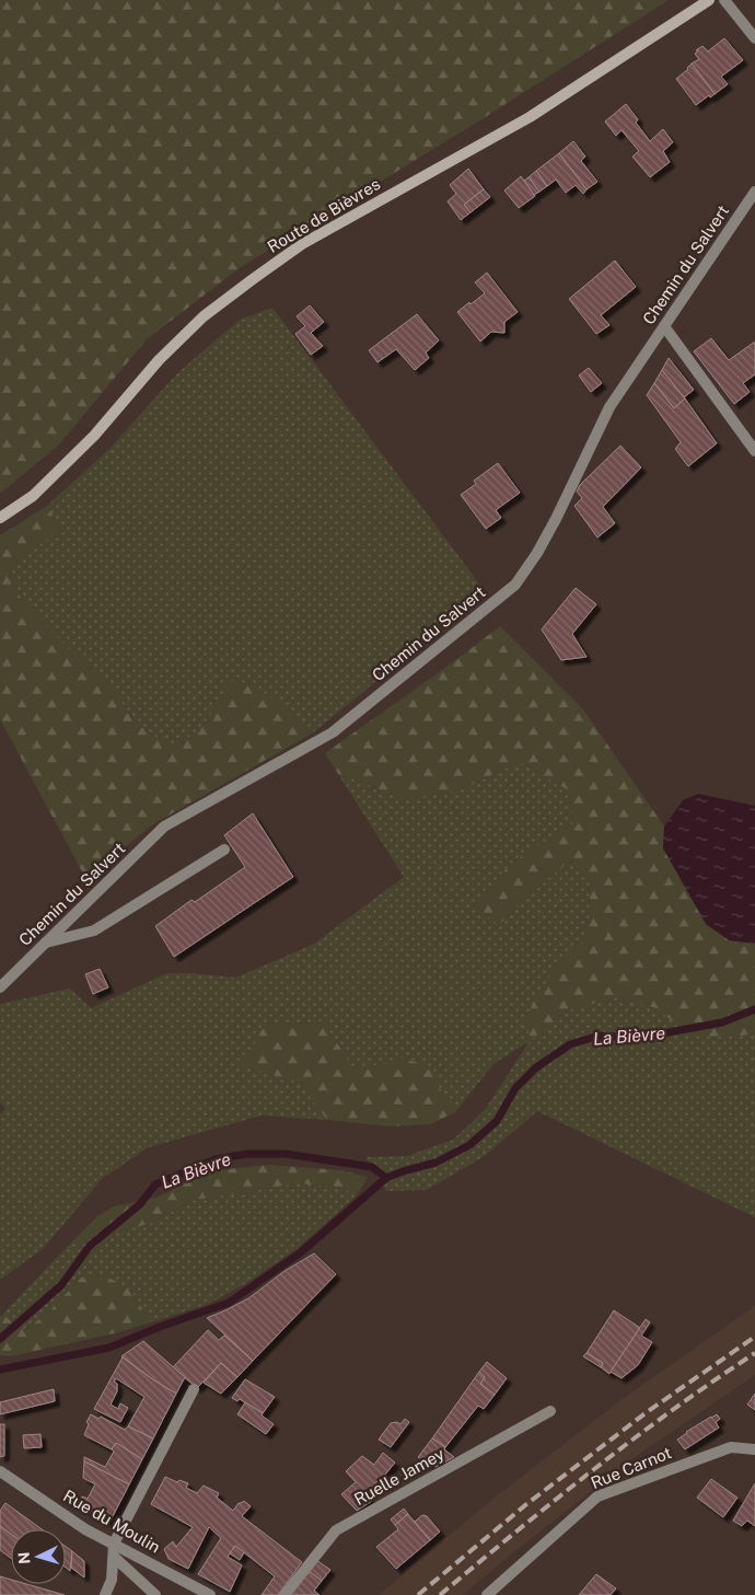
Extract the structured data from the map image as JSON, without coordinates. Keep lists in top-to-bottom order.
{
  "streets": {
    "street": [
      "Route de Bièvres",
      "Chemin du Salvert",
      "Rue Carnot",
      "Ruelle Jamey",
      "Rue du Moulin"
    ]
  },
  "water": ["La Bièvre"],
  "north": "left"
}
